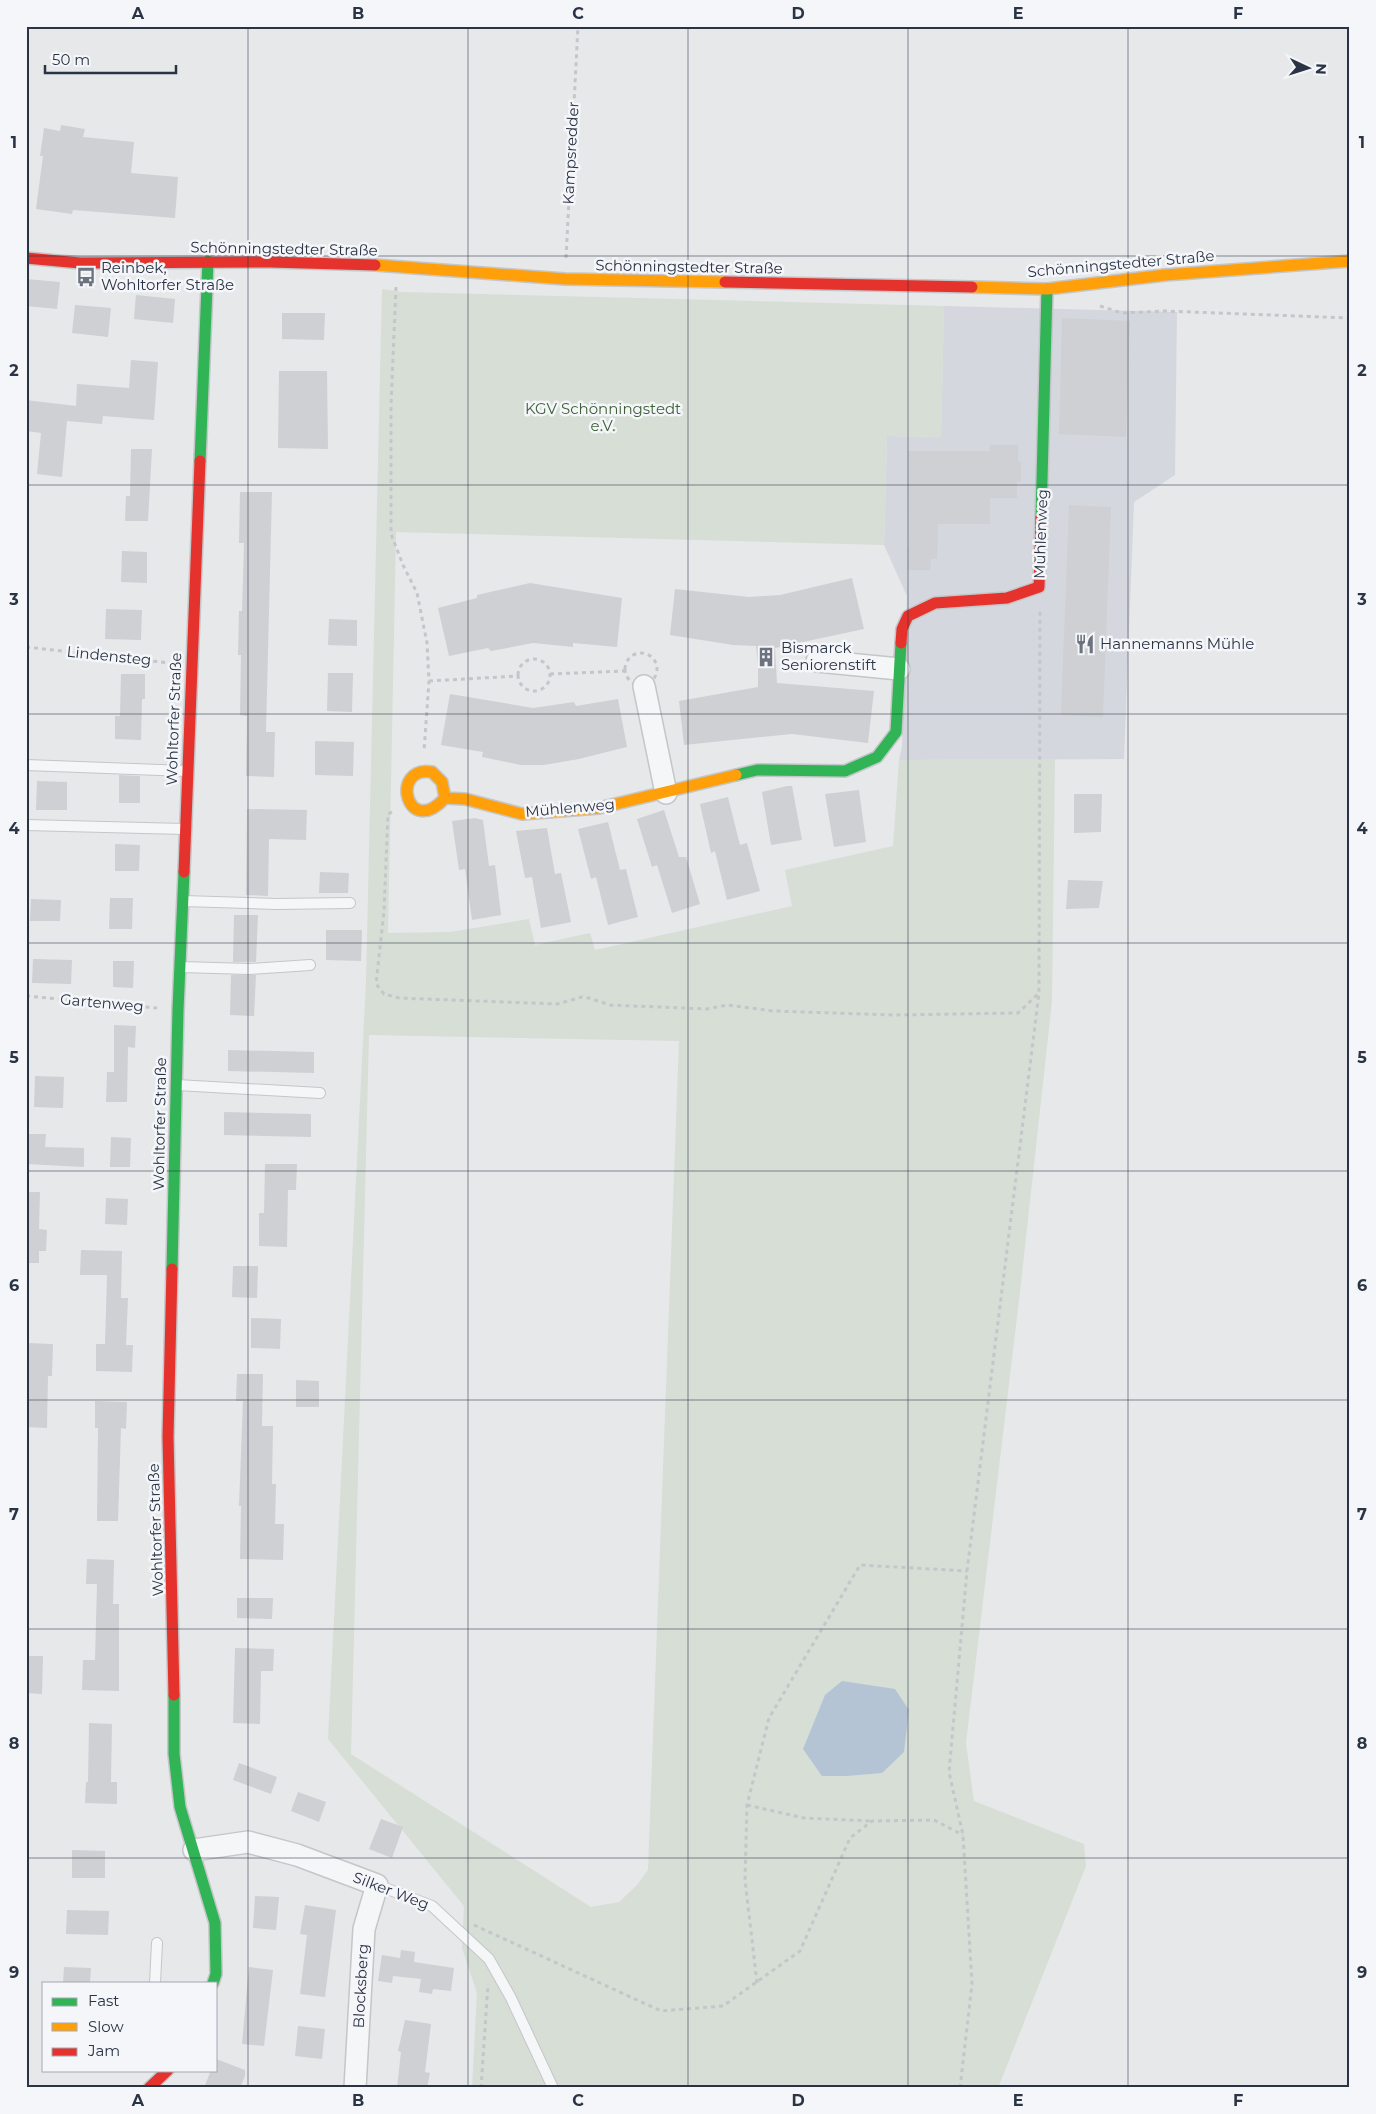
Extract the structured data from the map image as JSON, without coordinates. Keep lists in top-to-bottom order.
{
  "streets": {
    "street": [
      "Schönningstedter Straße",
      "Mühlenweg",
      "Wohltorfer Straße",
      "Silker Weg",
      "Blocksberg"
    ],
    "path": ["Kampsredder", "Lindensteg", "Gartenweg"]
  },
  "crossings": [
    ["Kampsredder", "Schönningstedter Straße"],
    ["Schönningstedter Straße", "Mühlenweg"],
    ["Schönningstedter Straße", "Wohltorfer Straße"],
    ["Lindensteg", "Wohltorfer Straße"],
    ["Wohltorfer Straße", "Gartenweg"],
    ["Wohltorfer Straße", "Silker Weg"],
    ["Silker Weg", "Blocksberg"]
  ],
  "parks": ["KGV Schönningstedt e.V."],
  "places": {
    "bus stop": ["Reinbek, Wohltorfer Straße"],
    "restaurant": ["Hannemanns Mühle"],
    "building": ["Bismarck Seniorenstift"]
  },
  "legend": ["Fast", "Slow", "Jam"],
  "scale_bar": "50 m",
  "north": "right",
  "grid": {
    "columns": [
      "A",
      "B",
      "C",
      "D",
      "E",
      "F"
    ],
    "rows": [
      "1",
      "2",
      "3",
      "4",
      "5",
      "6",
      "7",
      "8",
      "9"
    ]
  }
}
